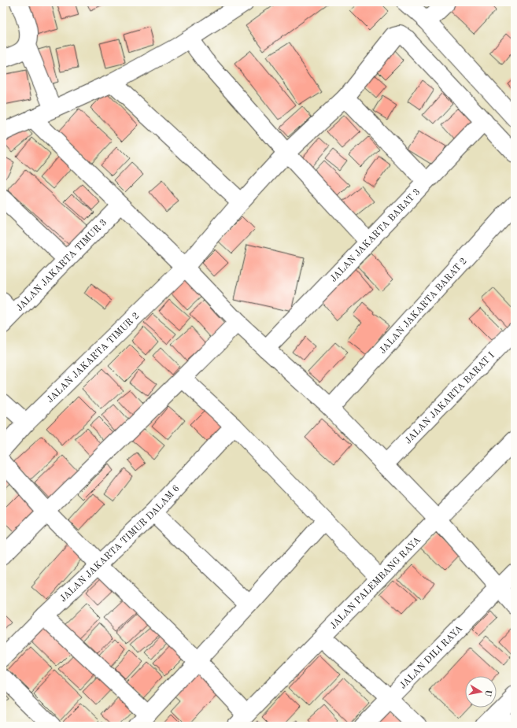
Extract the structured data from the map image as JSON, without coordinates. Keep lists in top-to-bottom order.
{
  "streets": {
    "street": [
      "JALAN JAKARTA BARAT 3",
      "JALAN JAKARTA TIMUR 3",
      "JALAN JAKARTA BARAT 2",
      "JALAN JAKARTA TIMUR 2",
      "JALAN JAKARTA BARAT I",
      "JALAN JAKARTA TIMUR DALAM 6",
      "JALAN PALEMBANG RAYA",
      "JALAN DILI RAYA"
    ]
  },
  "crossings": [
    ["JALAN JAKARTA BARAT 3", "JALAN JAKARTA TIMUR 2"]
  ],
  "north": "right"
}
